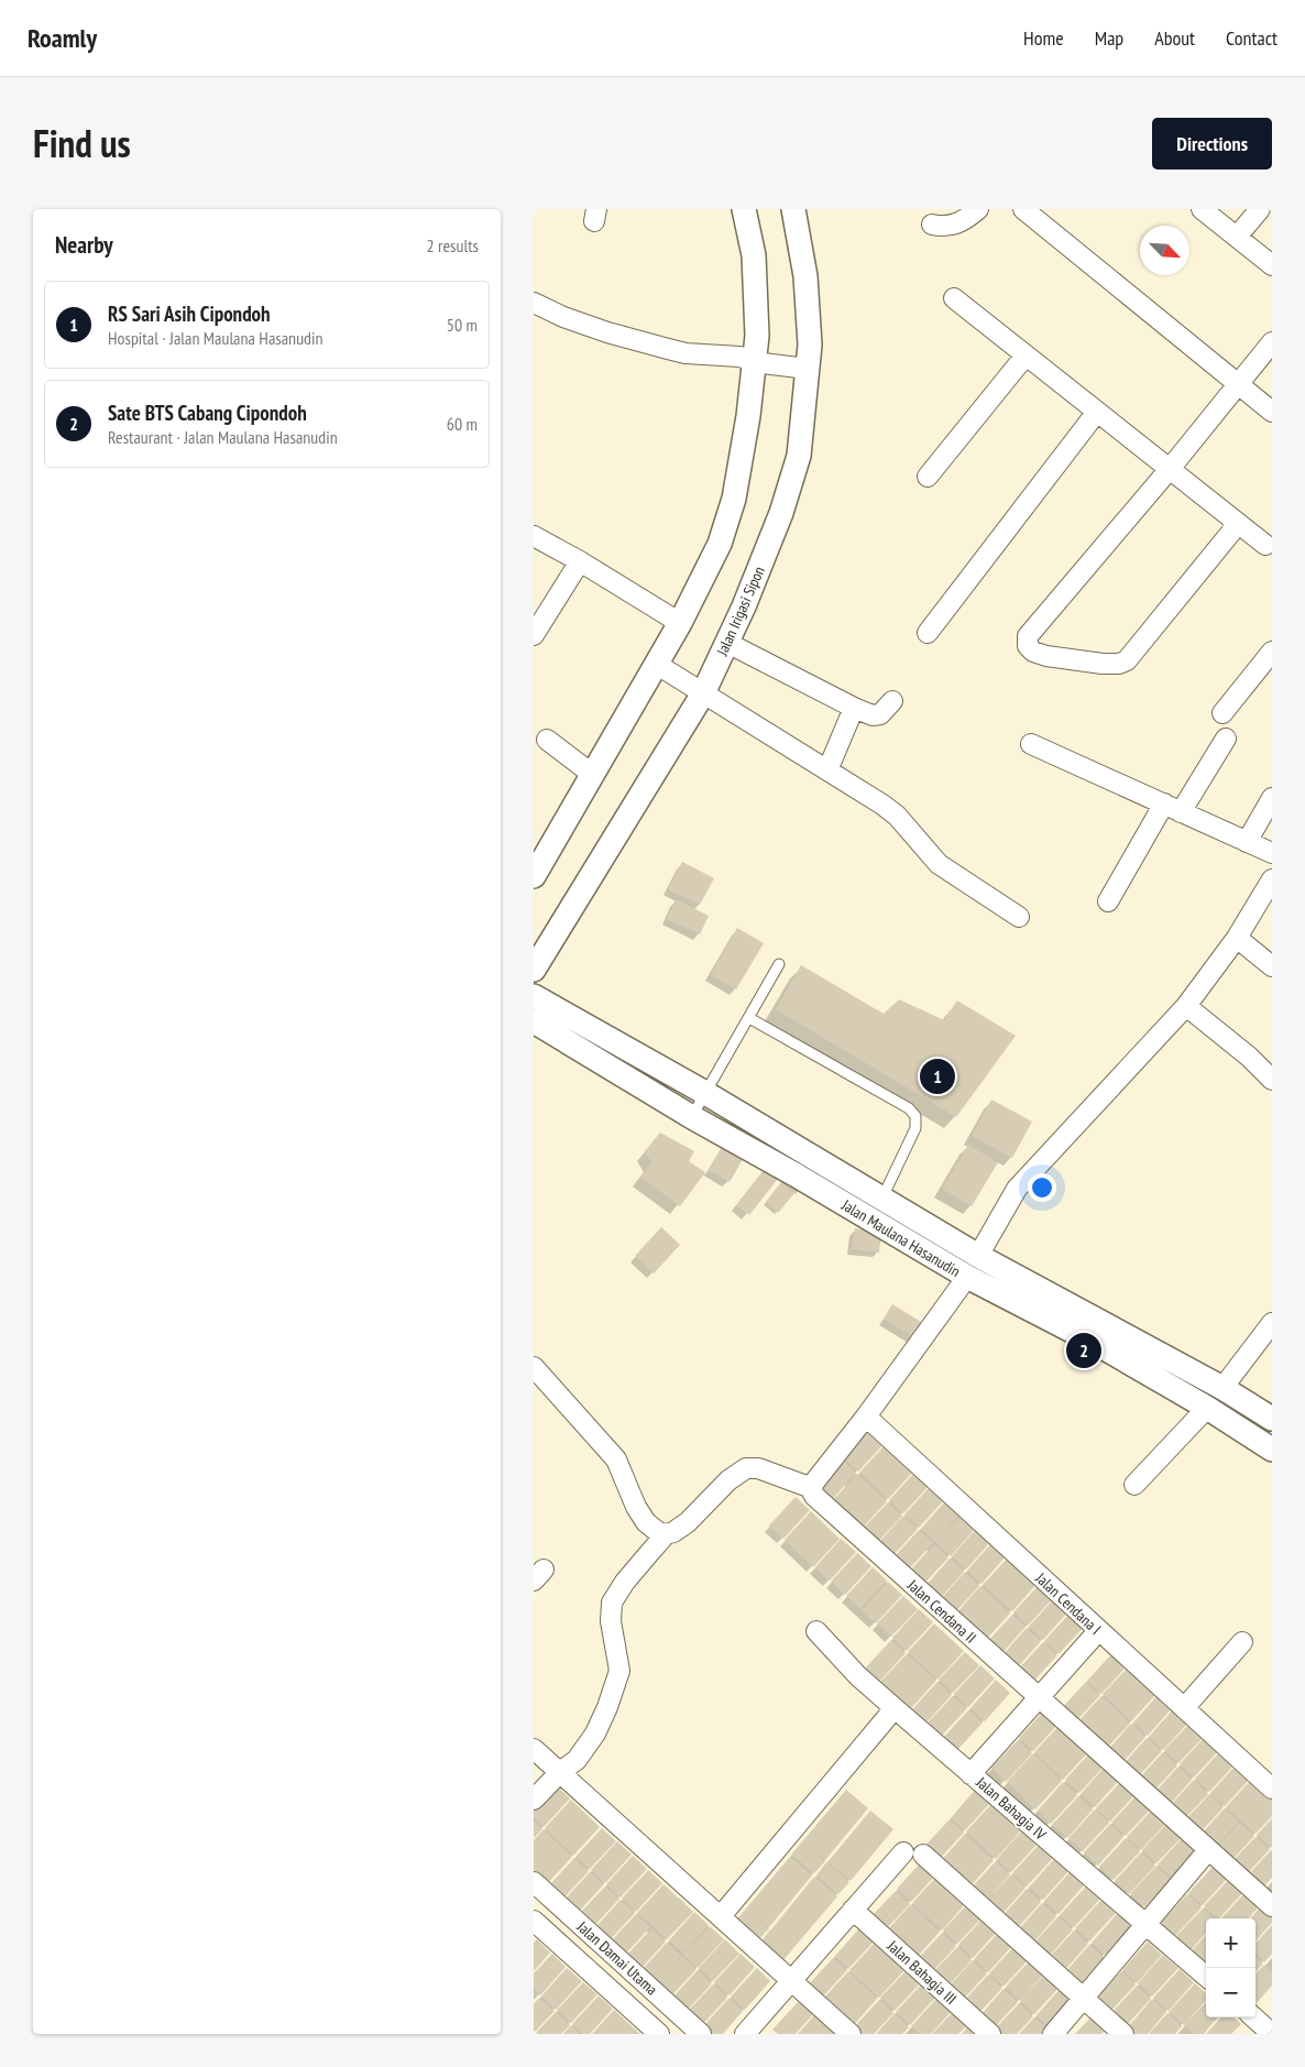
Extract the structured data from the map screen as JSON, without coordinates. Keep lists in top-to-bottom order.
{
  "streets": {
    "street": [
      "Jalan Irigasi Sipon",
      "Jalan Maulana Hasanudin",
      "Jalan Cendana I",
      "Jalan Cendana II",
      "Jalan Bahagia IV",
      "Jalan Damai Utama",
      "Jalan Bahagia III"
    ]
  },
  "north": "bottom right",
  "page": {
    "header": "Roamly",
    "nav": [
      "Home",
      "Map",
      "About",
      "Contact"
    ],
    "title": "Find us",
    "buttons": "Directions",
    "heading": ["Nearby", "2 results"],
    "list": [
      {
        "mark": "1",
        "name": "RS Sari Asih Cipondoh",
        "note": "Hospital · Jalan Maulana Hasanudin",
        "value": "50 m"
      },
      {
        "mark": "2",
        "name": "Sate BTS Cabang Cipondoh",
        "note": "Restaurant · Jalan Maulana Hasanudin",
        "value": "60 m"
      }
    ],
    "pins": ["1", "2"],
    "map_buttons": ["+", "−"]
  }
}
